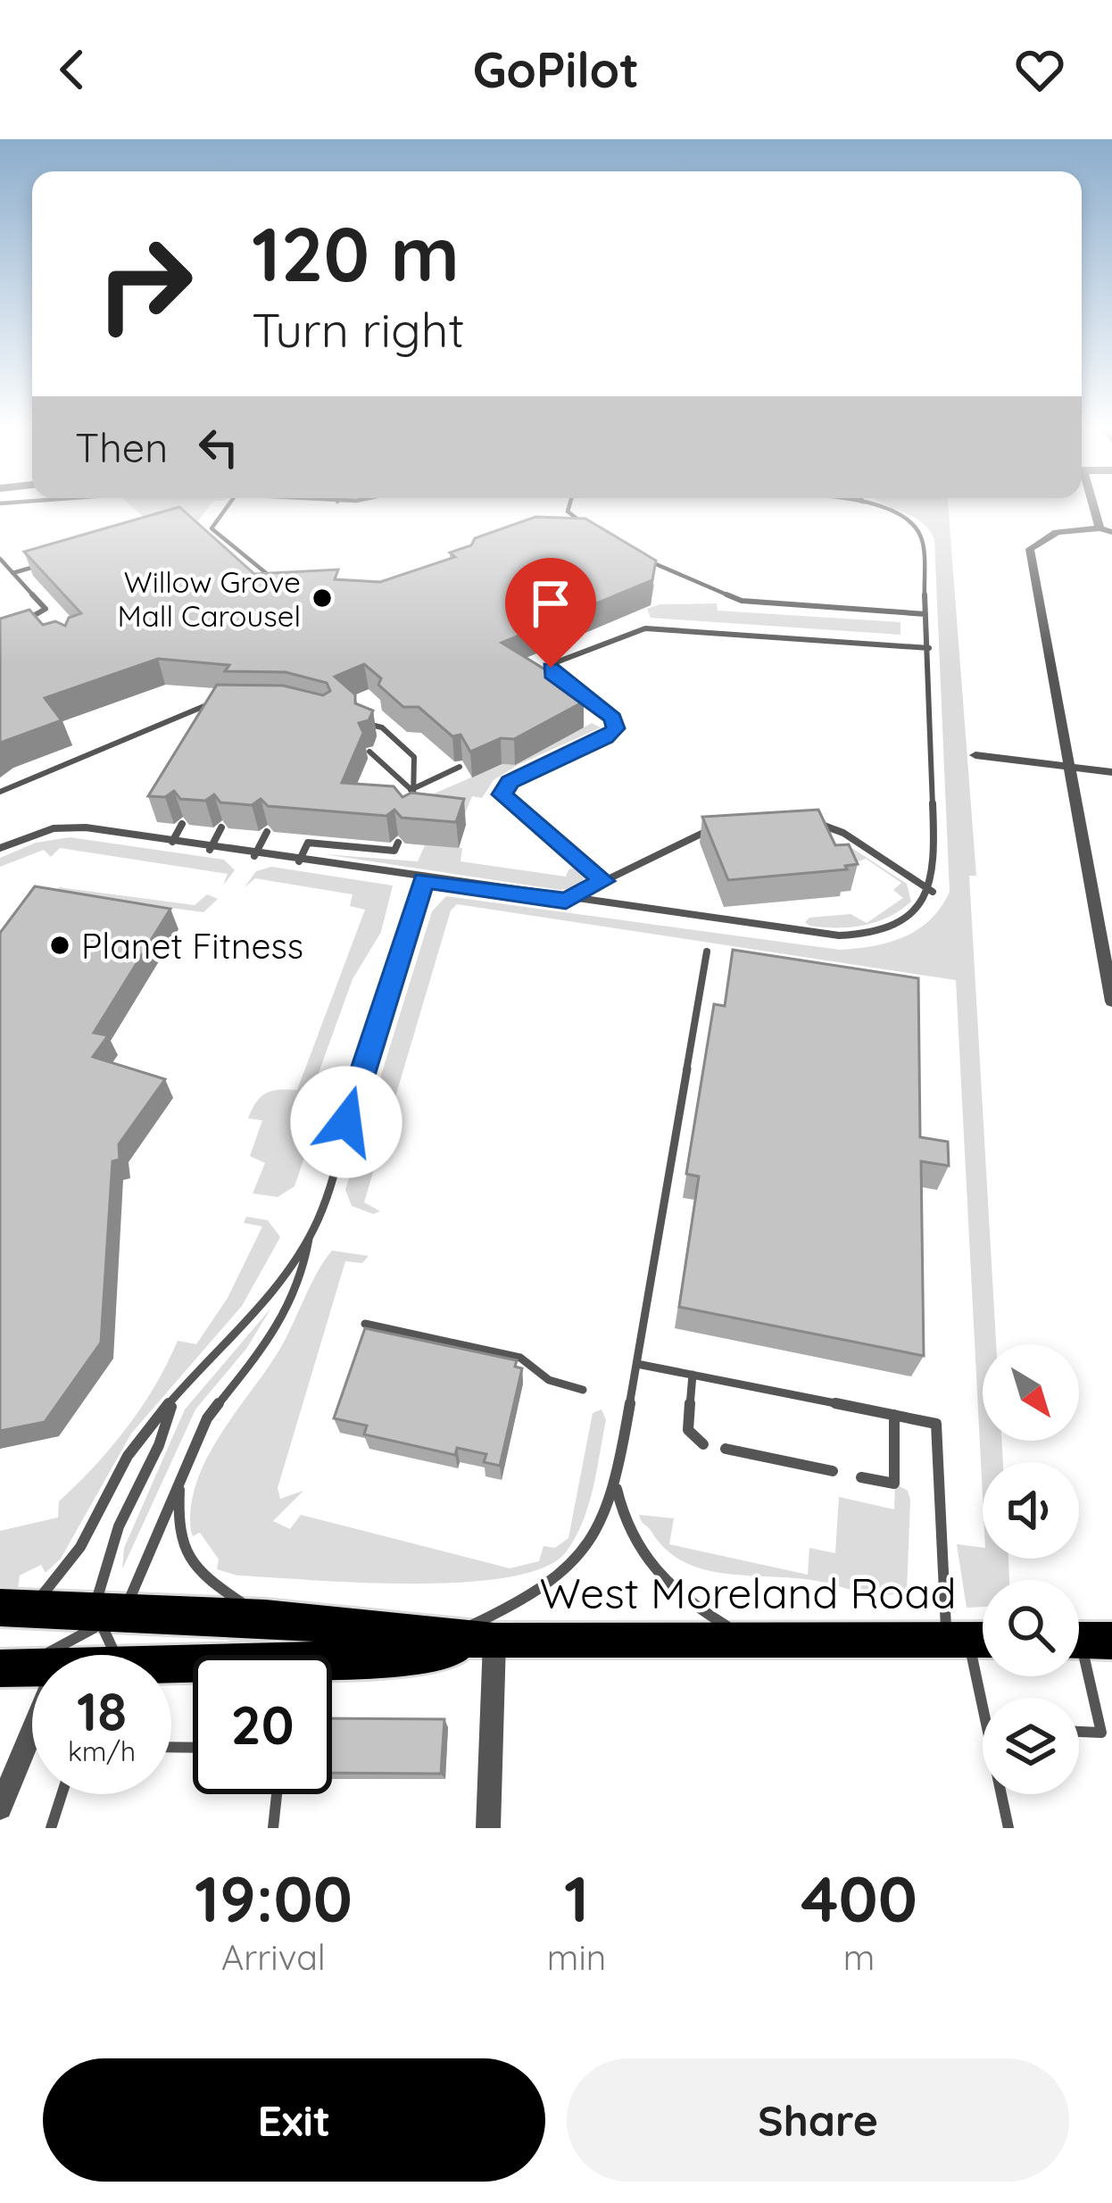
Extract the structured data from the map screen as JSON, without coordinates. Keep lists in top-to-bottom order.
{
  "streets": {
    "main road": ["West Moreland Road"]
  },
  "places": ["Willow Grove Mall Carousel", "Planet Fitness"],
  "north": "bottom right",
  "page": {
    "header": "GoPilot",
    "turn": ["120 m", "Turn right"],
    "then": "Then",
    "speed": "18 km/h",
    "limit": "20",
    "eta": [
      "19:00",
      "Arrival",
      "1",
      "min",
      "400",
      "m"
    ],
    "buttons": ["Exit", "Share"]
  }
}
